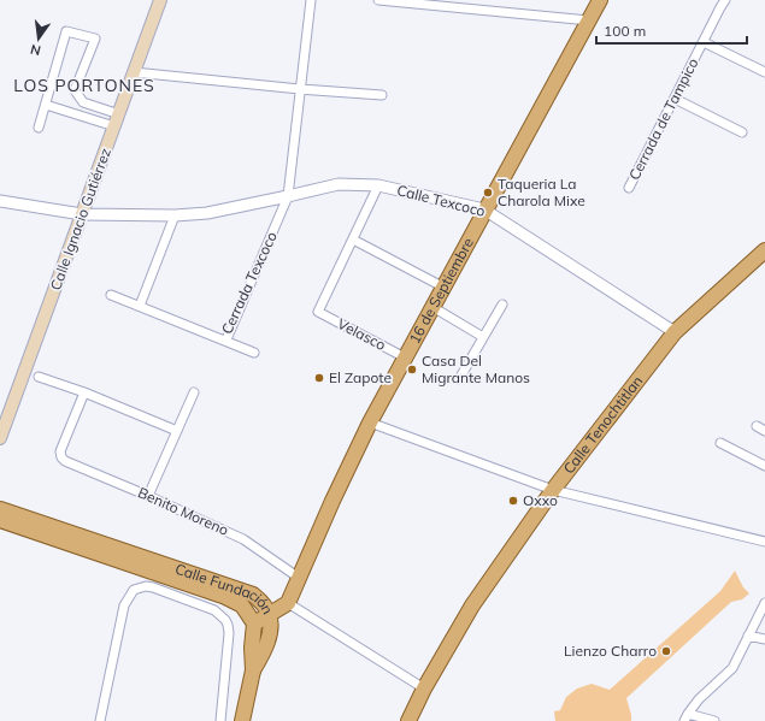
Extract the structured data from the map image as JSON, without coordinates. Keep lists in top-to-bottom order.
{
  "streets": {
    "main road": [
      "Calle Ignacio Gutiérrez",
      "16 de Septiembre",
      "Calle Tenochtitlan",
      "Calle Fundación"
    ],
    "street": [
      "Cerrada de Tampico",
      "Calle Texcoco",
      "Cerrada Texcoco",
      "Velasco",
      "Benito Moreno"
    ]
  },
  "crossings": [
    ["Calle Texcoco", "Calle Ignacio Gutiérrez"],
    ["Calle Texcoco", "Cerrada Texcoco"],
    ["Calle Texcoco", "16 de Septiembre"],
    ["Calle Texcoco", "Calle Tenochtitlan"],
    ["16 de Septiembre", "Velasco"],
    ["16 de Septiembre", "Benito Moreno"],
    ["16 de Septiembre", "Calle Fundación"],
    ["Calle Tenochtitlan", "Calle Fundación"]
  ],
  "districts": ["LOS PORTONES"],
  "places": [
    "Taqueria La Charola Mixe",
    "Casa Del Migrante Manos",
    "El Zapote",
    "Oxxo",
    "Lienzo Charro"
  ],
  "scale_bar": "100 m",
  "north": "bottom"
}
